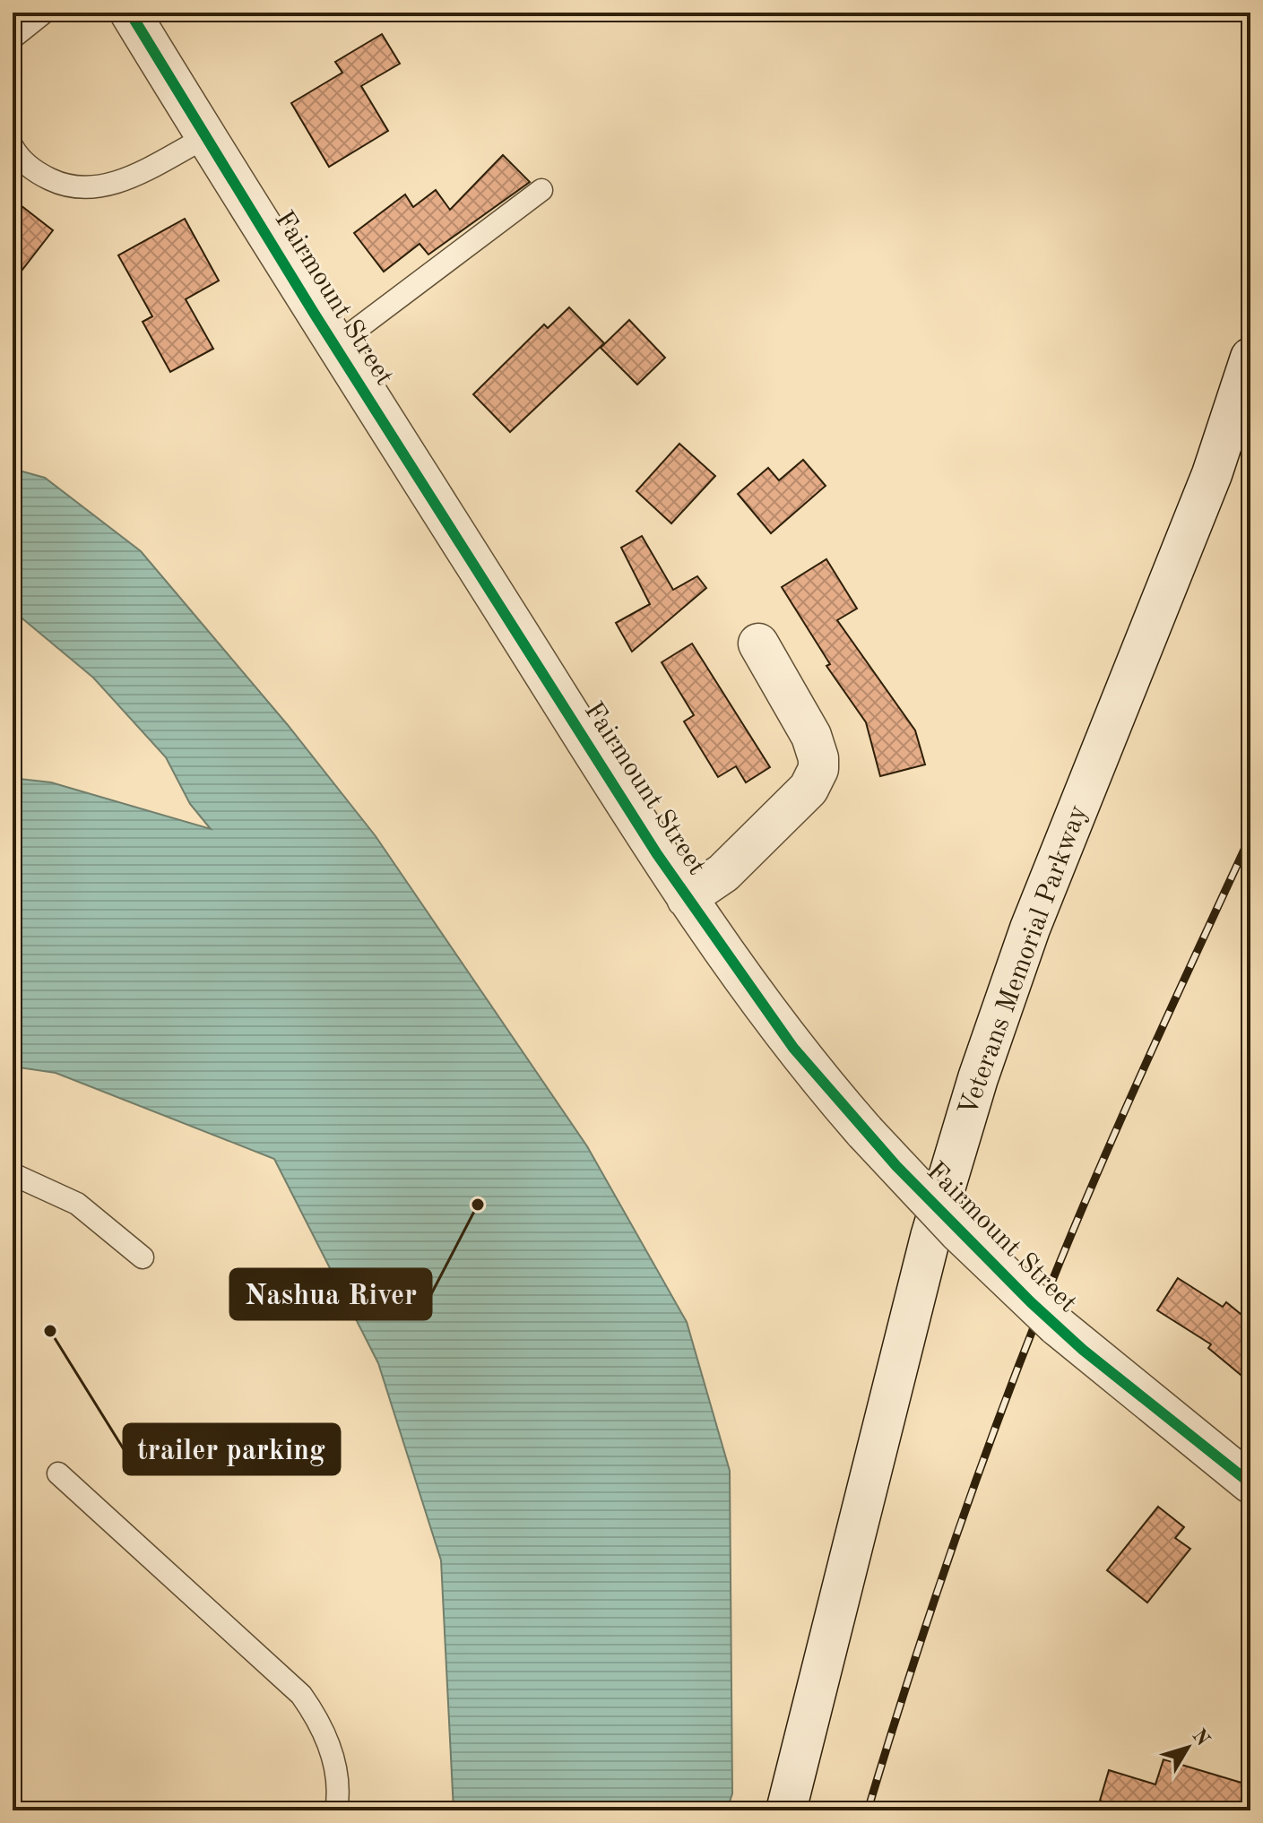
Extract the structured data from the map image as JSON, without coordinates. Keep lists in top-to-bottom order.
{
  "streets": {
    "street": ["Fairmount Street", "Veterans Memorial Parkway"]
  },
  "places": ["Nashua River", "trailer parking"],
  "north": "top right"
}
